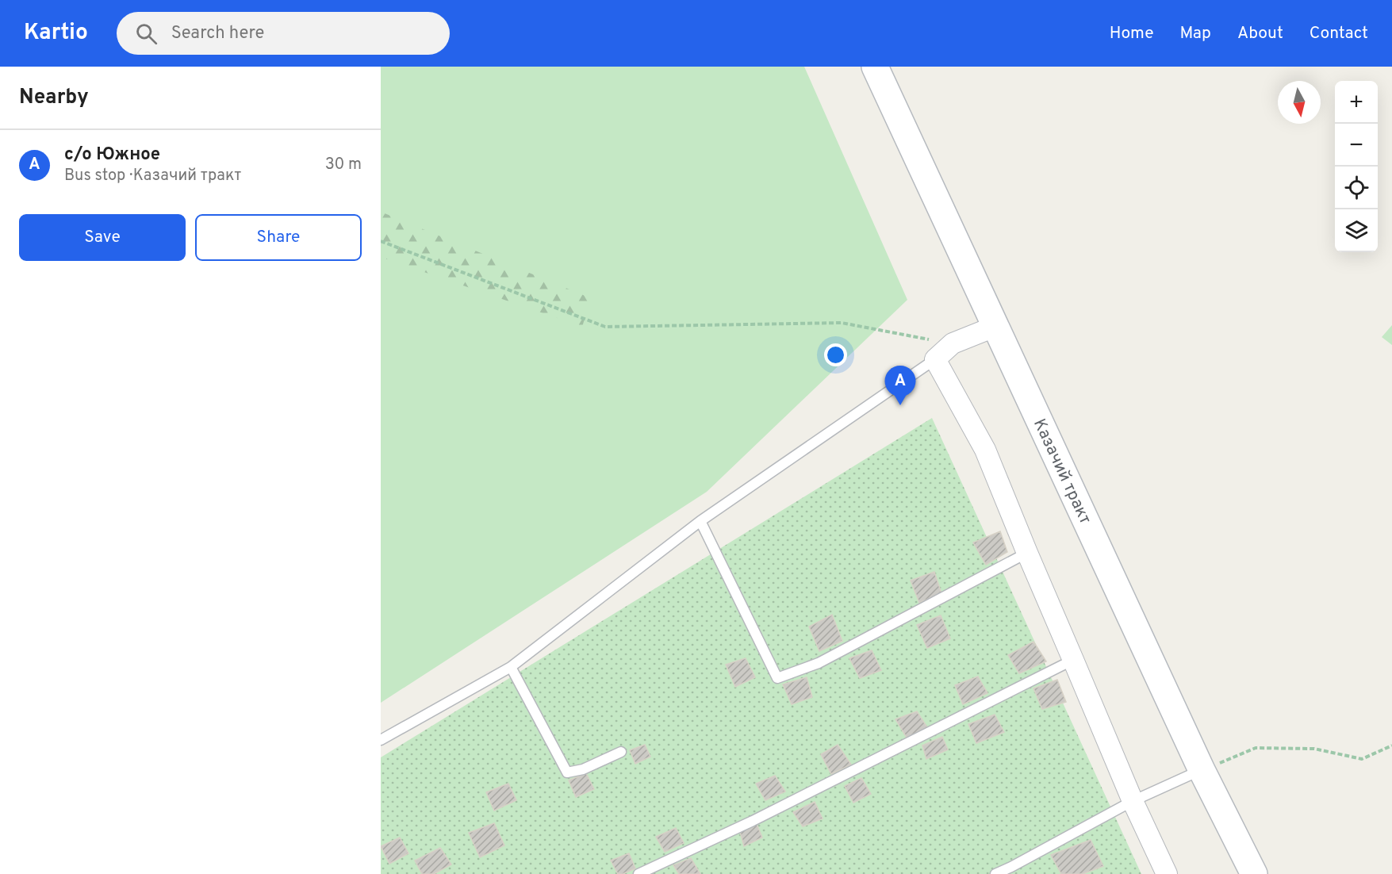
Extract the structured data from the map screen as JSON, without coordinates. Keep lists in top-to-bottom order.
{
  "streets": {
    "main road": ["Казачий тракт"]
  },
  "north": "bottom",
  "page": {
    "header": "Kartio",
    "search": "Search here",
    "nav": [
      "Home",
      "Map",
      "About",
      "Contact"
    ],
    "heading": "Nearby",
    "map_buttons": ["+", "−"],
    "list": [
      {
        "mark": "A",
        "name": "с/о Южное",
        "note": "Bus stop · Казачий тракт",
        "value": "30 m"
      }
    ],
    "buttons": ["Save", "Share"],
    "pins": "A"
  }
}
